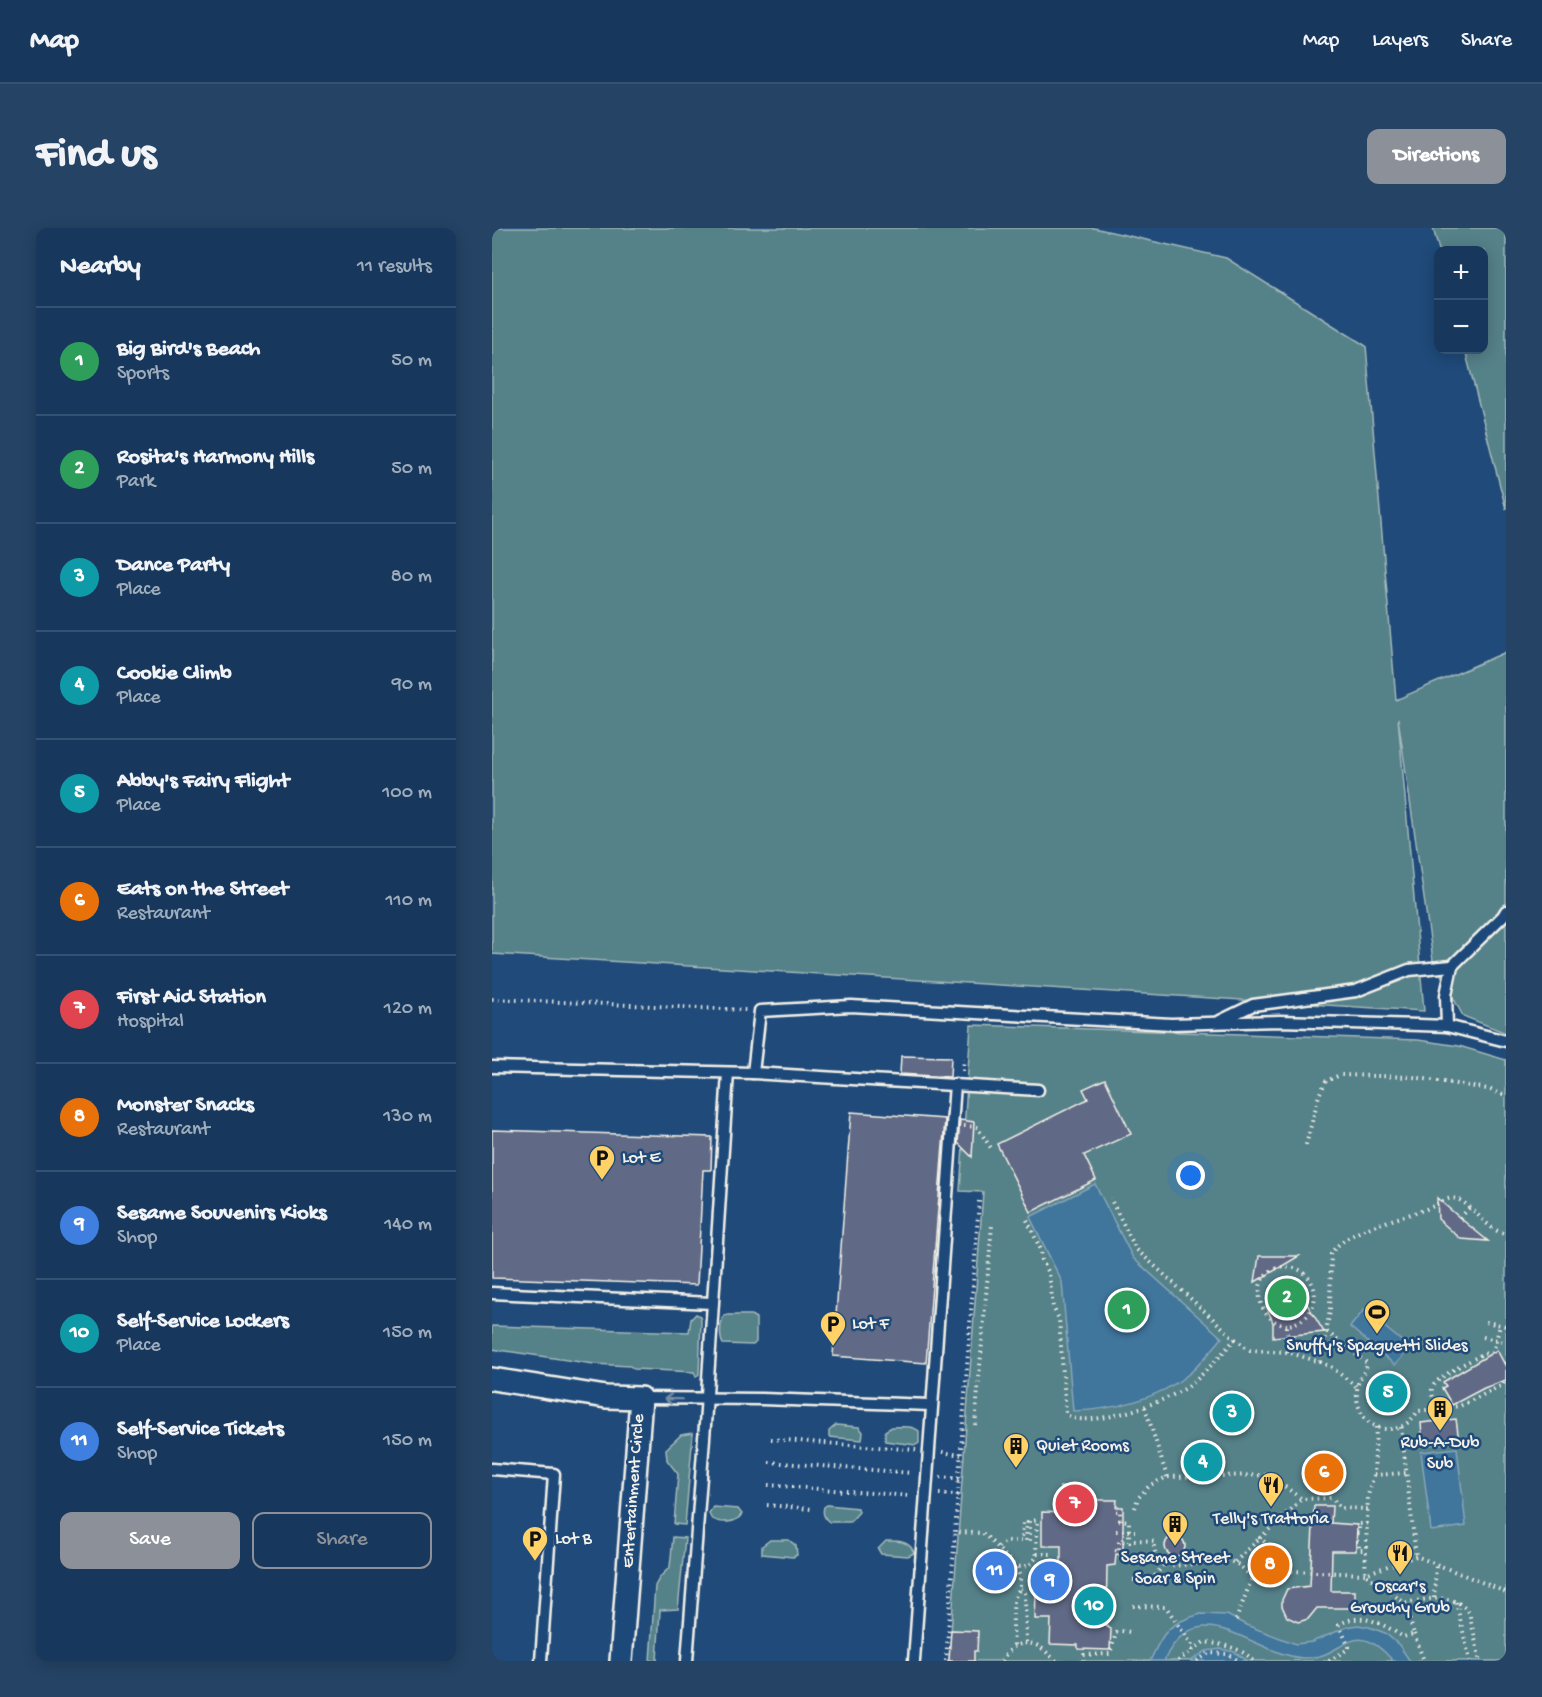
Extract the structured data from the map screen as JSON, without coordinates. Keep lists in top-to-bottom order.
{
  "streets": {
    "street": ["Entertainment Circle"]
  },
  "places": {
    "parking": ["Lot E", "Lot F", "Lot B"],
    "sports": ["Snuffy's Spaguetti Slides"],
    "building": ["Rub-A-Dub Sub", "Quiet Rooms", "Sesame Street Soar & Spin"],
    "restaurant": ["Telly's Trattoria", "Oscar's Grouchy Grub"]
  },
  "page": {
    "header": "Map",
    "nav": ["Map", "Layers", "Share"],
    "buttons": [
      "Directions",
      ["Save", "Share"]
    ],
    "title": "Find us",
    "heading": ["Nearby", "11 results"],
    "map_buttons": ["+", "−"],
    "list": [
      {
        "mark": "1",
        "name": "Big Bird's Beach",
        "note": "Sports",
        "value": "50 m"
      },
      {
        "mark": "2",
        "name": "Rosita's Harmony Hills",
        "note": "Park",
        "value": "50 m"
      },
      {
        "mark": "3",
        "name": "Dance Party",
        "note": "Place",
        "value": "80 m"
      },
      {
        "mark": "4",
        "name": "Cookie Climb",
        "note": "Place",
        "value": "90 m"
      },
      {
        "mark": "5",
        "name": "Abby's Fairy Flight",
        "note": "Place",
        "value": "100 m"
      },
      {
        "mark": "6",
        "name": "Eats on the Street",
        "note": "Restaurant",
        "value": "110 m"
      },
      {
        "mark": "7",
        "name": "First Aid Station",
        "note": "Hospital",
        "value": "120 m"
      },
      {
        "mark": "8",
        "name": "Monster Snacks",
        "note": "Restaurant",
        "value": "130 m"
      },
      {
        "mark": "9",
        "name": "Sesame Souvenirs Kioks",
        "note": "Shop",
        "value": "140 m"
      },
      {
        "mark": "10",
        "name": "Self-Service Lockers",
        "note": "Place",
        "value": "150 m"
      },
      {
        "mark": "11",
        "name": "Self-Service Tickets",
        "note": "Shop",
        "value": "150 m"
      }
    ],
    "pins": [
      "2",
      "1",
      "5",
      "3",
      "4",
      "6",
      "7",
      "8",
      "11",
      "9",
      "10"
    ]
  }
}
